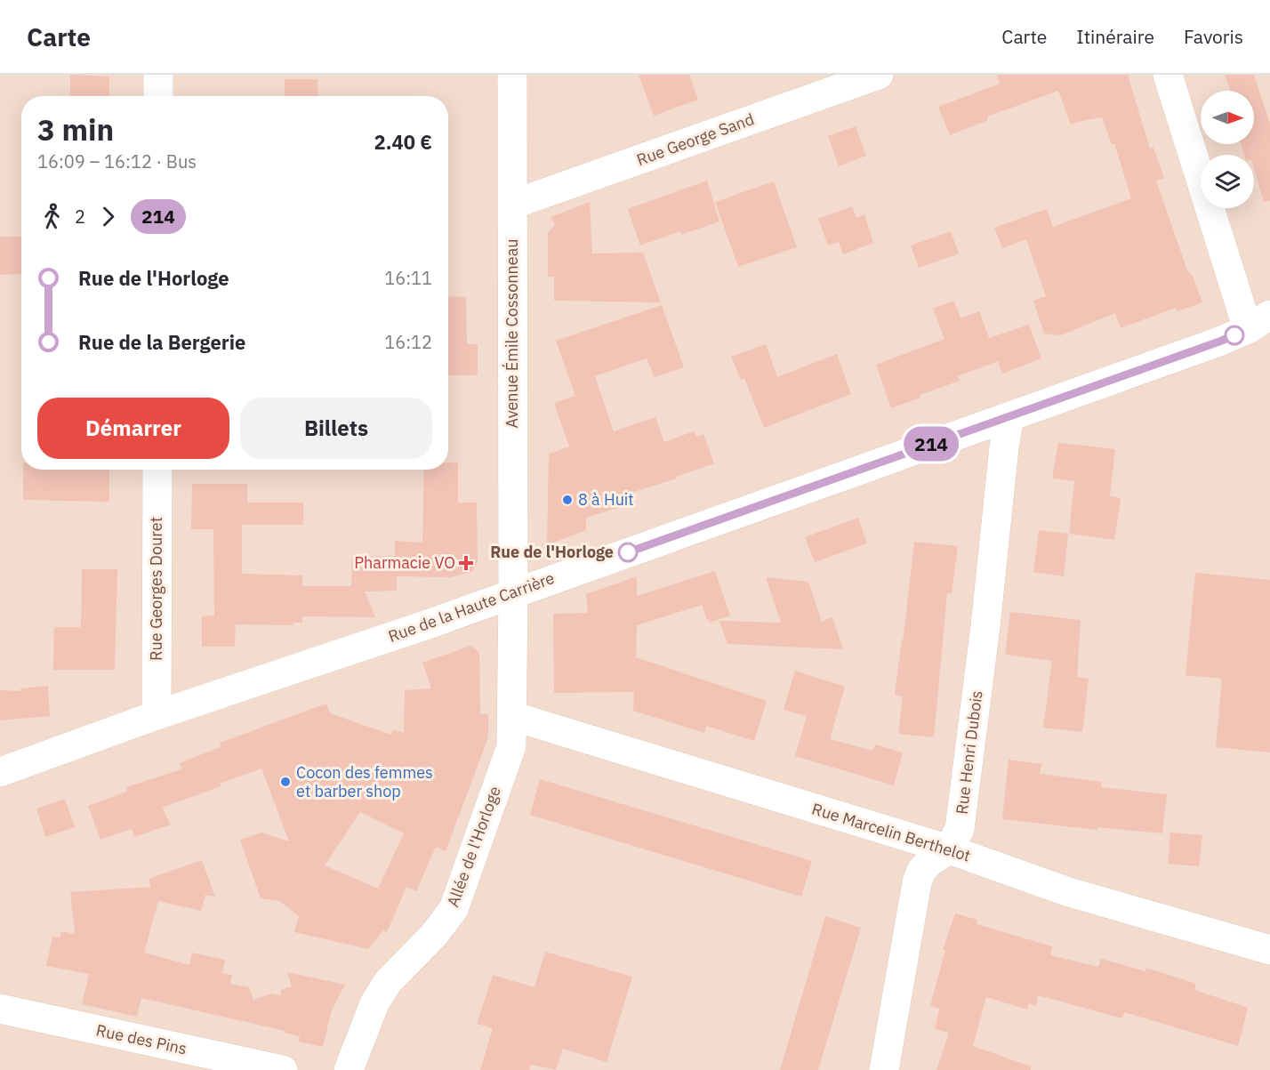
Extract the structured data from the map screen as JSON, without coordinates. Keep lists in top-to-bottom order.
{
  "streets": {
    "street": [
      "Rue George Sand",
      "Avenue Émile Cossonneau",
      "Rue Georges Douret",
      "Rue de la Haute Carrière",
      "Rue Henri Dubois",
      "Rue Marcelin Berthelot",
      "Allée de l'Horloge",
      "Rue des Pins"
    ]
  },
  "crossings": [
    ["Rue George Sand", "Avenue Émile Cossonneau"],
    ["Avenue Émile Cossonneau", "Rue de la Haute Carrière"],
    ["Avenue Émile Cossonneau", "Allée de l'Horloge"],
    ["Rue Georges Douret", "Rue de la Haute Carrière"],
    ["Rue de la Haute Carrière", "Rue Henri Dubois"],
    ["Rue de la Haute Carrière", "Allée de l'Horloge"],
    ["Rue Henri Dubois", "Rue Marcelin Berthelot"],
    ["Rue Marcelin Berthelot", "Allée de l'Horloge"]
  ],
  "places": {
    "other": ["8 à Huit", "Rue de l'Horloge", "Cocon des femmes et barber shop"],
    "health": ["Pharmacie VO"]
  },
  "lines": ["bus line 214"],
  "north": "right",
  "page": {
    "header": "Carte",
    "nav": ["Carte", "Itinéraire", "Favoris"],
    "on_map": "214",
    "heading": ["3 min", "16:09 – 16:12 · Bus", "2.40 €"],
    "legs": ["2", "214"],
    "list": [
      {
        "name": "Rue de l'Horloge",
        "value": "16:11"
      },
      {
        "name": "Rue de la Bergerie",
        "value": "16:12"
      }
    ],
    "buttons": ["Démarrer", "Billets"]
  }
}
